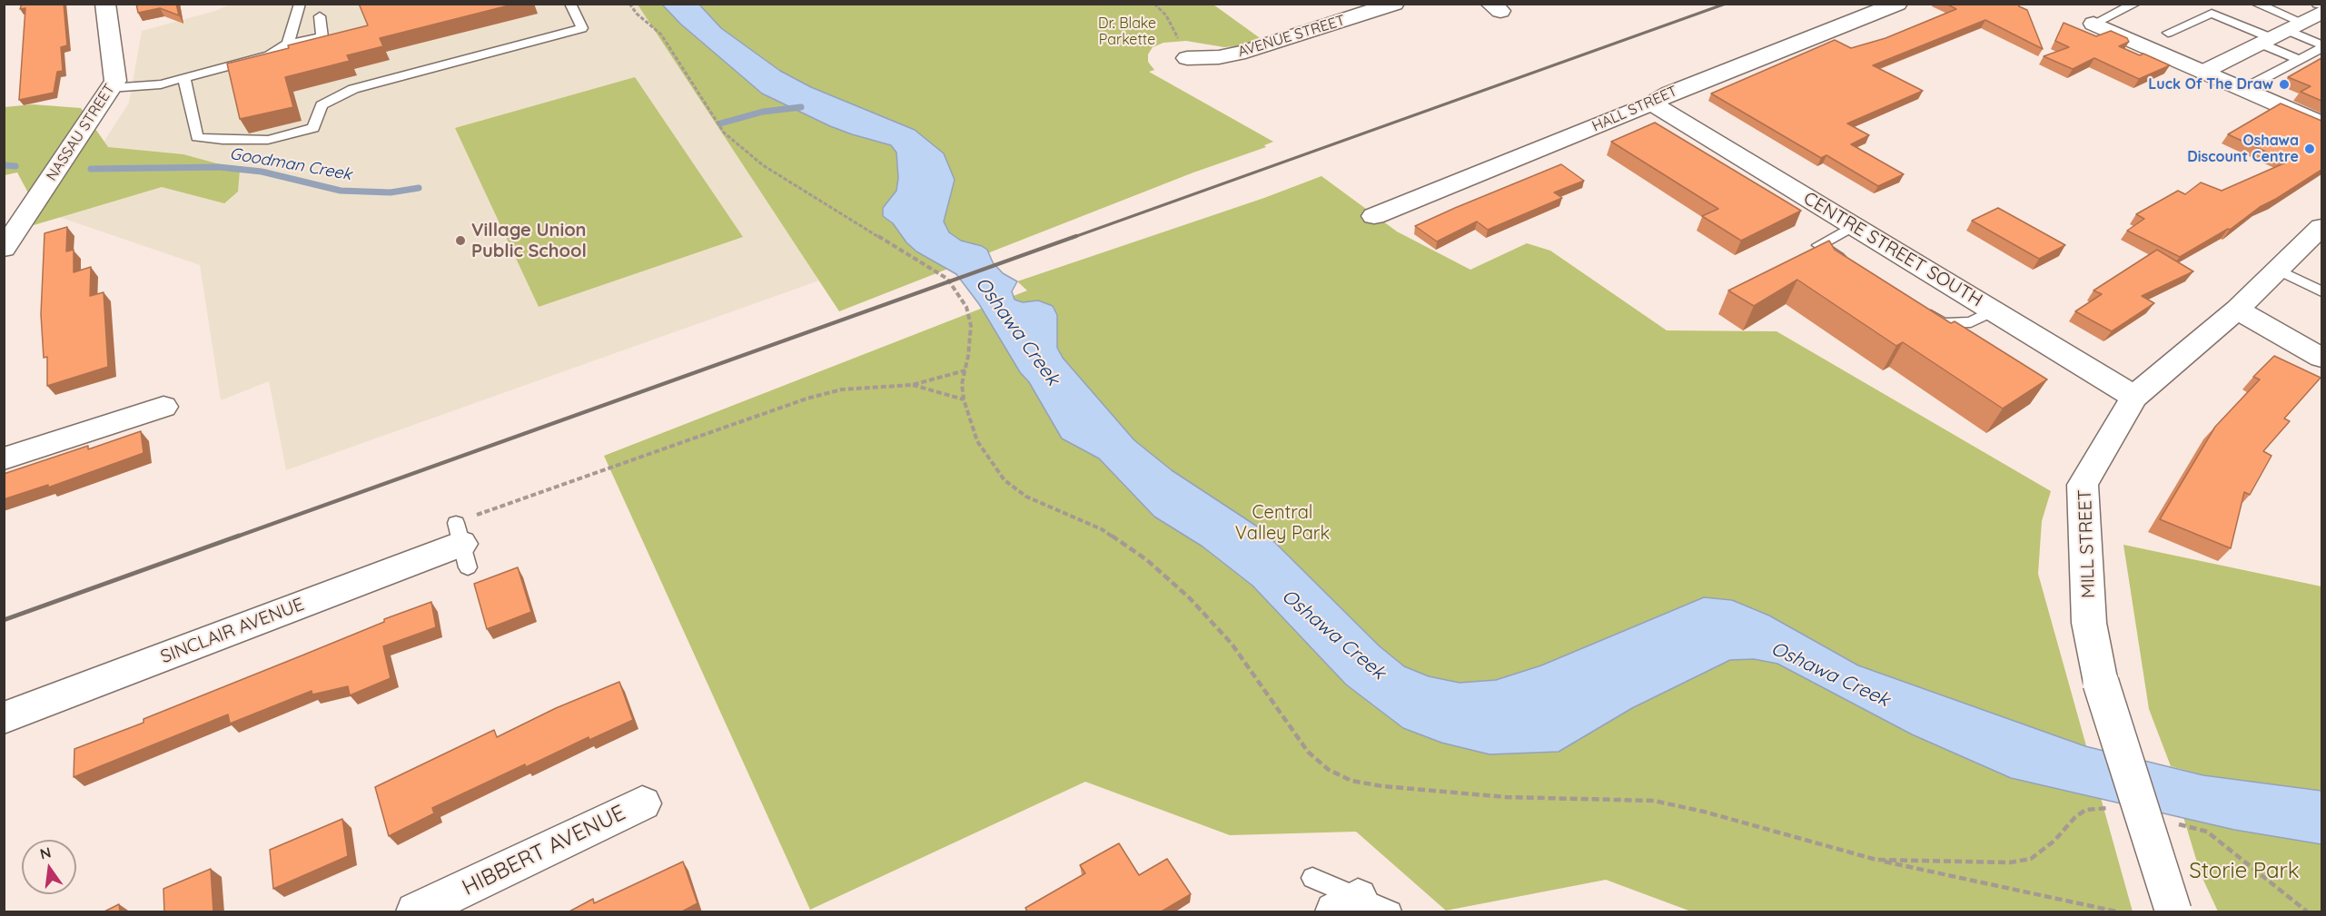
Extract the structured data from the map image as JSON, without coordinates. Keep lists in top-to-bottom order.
{
  "streets": {
    "street": [
      "AVENUE STREET",
      "HALL STREET",
      "NASSAU STREET",
      "CENTRE STREET SOUTH",
      "MILL STREET",
      "SINCLAIR AVENUE",
      "HIBBERT AVENUE"
    ]
  },
  "crossings": [
    ["HALL STREET", "CENTRE STREET SOUTH"],
    ["CENTRE STREET SOUTH", "MILL STREET"]
  ],
  "water": ["Goodman Creek", "Oshawa Creek"],
  "parks": ["Dr. Blake Parkette", "Central Valley Park", "Storie Park"],
  "places": ["Luck Of The Draw", "Oshawa Discount Centre", "Village Union Public School"],
  "north": "top"
}
